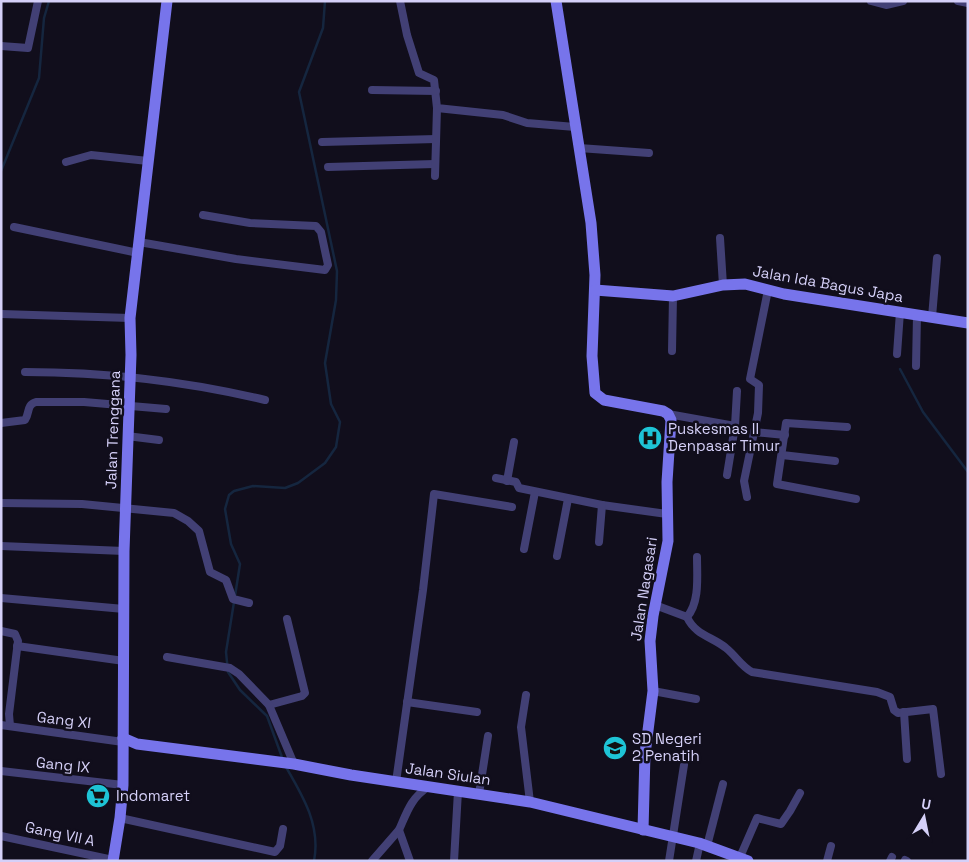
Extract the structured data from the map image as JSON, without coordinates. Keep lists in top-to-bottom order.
{
  "streets": {
    "street": [
      "Jalan Ida Bagus Japa",
      "Jalan Trenggana",
      "Jalan Nagasari",
      "Gang XI",
      "Gang IX",
      "Jalan Siulan",
      "Gang VII A"
    ]
  },
  "crossings": [
    ["Jalan Trenggana", "Gang XI"],
    ["Jalan Trenggana", "Gang IX"],
    ["Jalan Trenggana", "Jalan Siulan"],
    ["Jalan Trenggana", "Gang VII A"],
    ["Jalan Nagasari", "Jalan Siulan"],
    ["Gang XI", "Jalan Siulan"]
  ],
  "places": {
    "hospital": ["Puskesmas II Denpasar Timur"],
    "school or university": ["SD Negeri 2 Penatih"],
    "supermarket": ["Indomaret"]
  },
  "north": "top"
}
